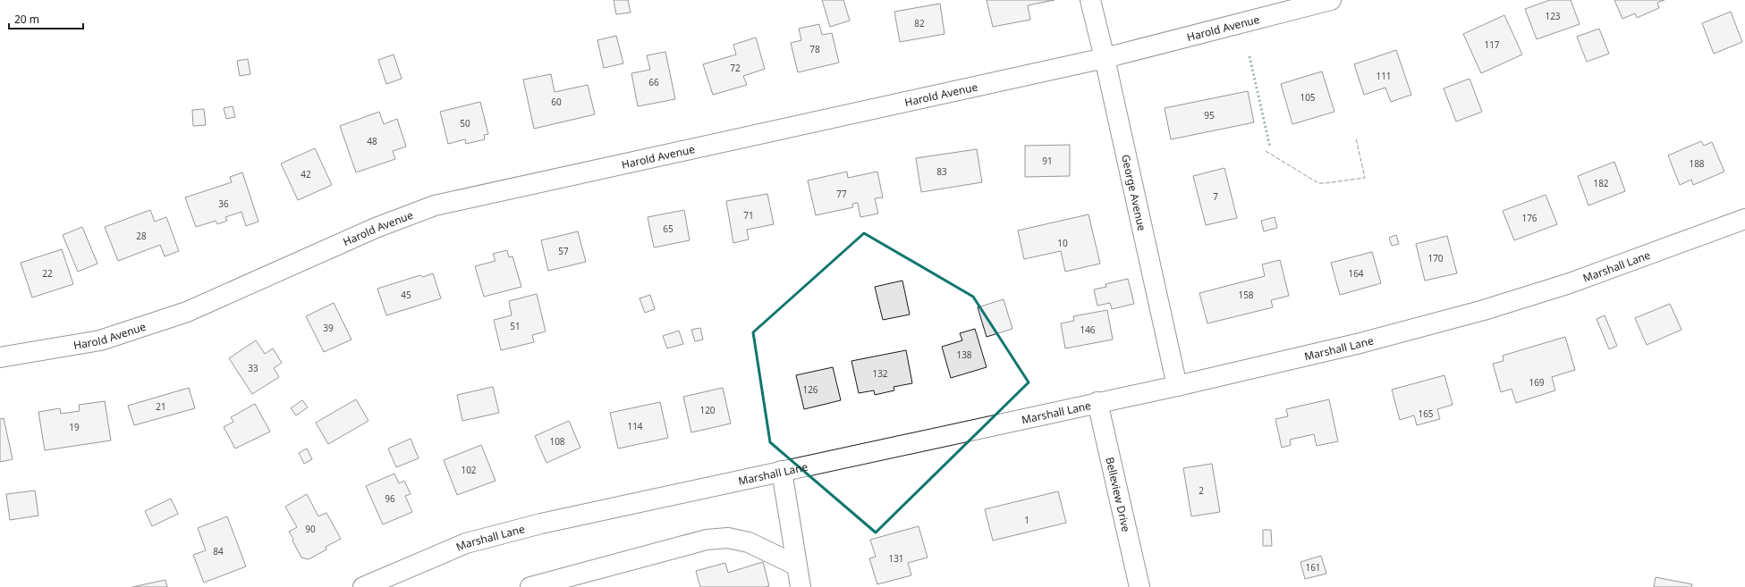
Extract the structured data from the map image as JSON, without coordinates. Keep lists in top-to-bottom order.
{
  "streets": {
    "street": [
      "Harold Avenue",
      "George Avenue",
      "Marshall Lane",
      "Belleview Drive"
    ]
  },
  "crossings": [
    ["Harold Avenue", "George Avenue"],
    ["George Avenue", "Marshall Lane"],
    ["Marshall Lane", "Belleview Drive"]
  ],
  "house_numbers": [
    "123",
    "82",
    "117",
    "78",
    "72",
    "111",
    "66",
    "105",
    "60",
    "95",
    "50",
    "48",
    "91",
    "188",
    "83",
    "42",
    "182",
    "77",
    "7",
    "36",
    "71",
    "176",
    "65",
    "28",
    "10",
    "57",
    "170",
    "22",
    "164",
    "45",
    "158",
    "51",
    "39",
    "146",
    "138",
    "33",
    "132",
    "169",
    "126",
    "21",
    "120",
    "165",
    "114",
    "19",
    "108",
    "102",
    "2",
    "96",
    "1",
    "90",
    "84",
    "131",
    "161"
  ],
  "scale_bar": "20 m"
}
